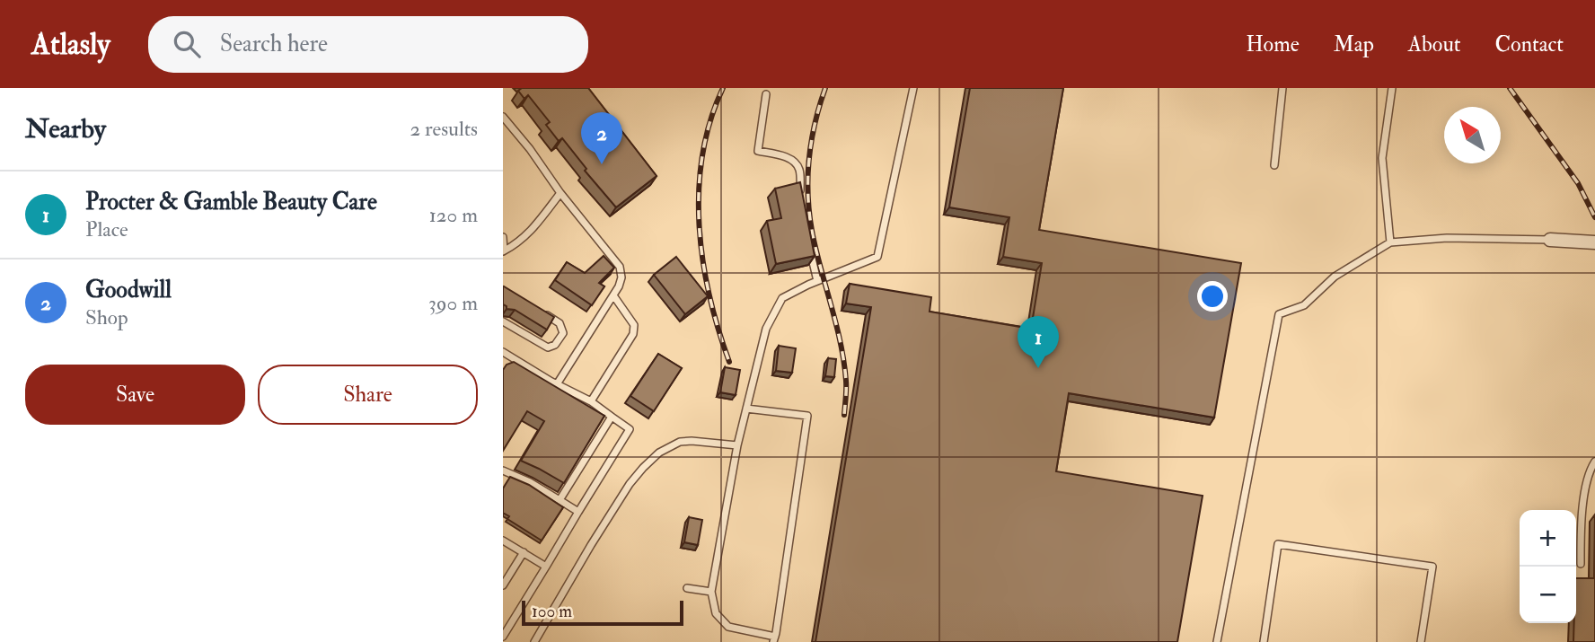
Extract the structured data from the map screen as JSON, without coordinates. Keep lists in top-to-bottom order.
{
  "scale_bar": "100 m",
  "north": "top left",
  "page": {
    "header": "Atlasly",
    "search": "Search here",
    "nav": [
      "Home",
      "Map",
      "About",
      "Contact"
    ],
    "heading": ["Nearby", "2 results"],
    "pins": ["2", "1"],
    "list": [
      {
        "mark": "1",
        "name": "Procter & Gamble Beauty Care",
        "note": "Place",
        "value": "120 m"
      },
      {
        "mark": "2",
        "name": "Goodwill",
        "note": "Shop",
        "value": "390 m"
      }
    ],
    "buttons": ["Save", "Share"],
    "map_buttons": ["+", "−"],
    "scale": "100 m"
  }
}
